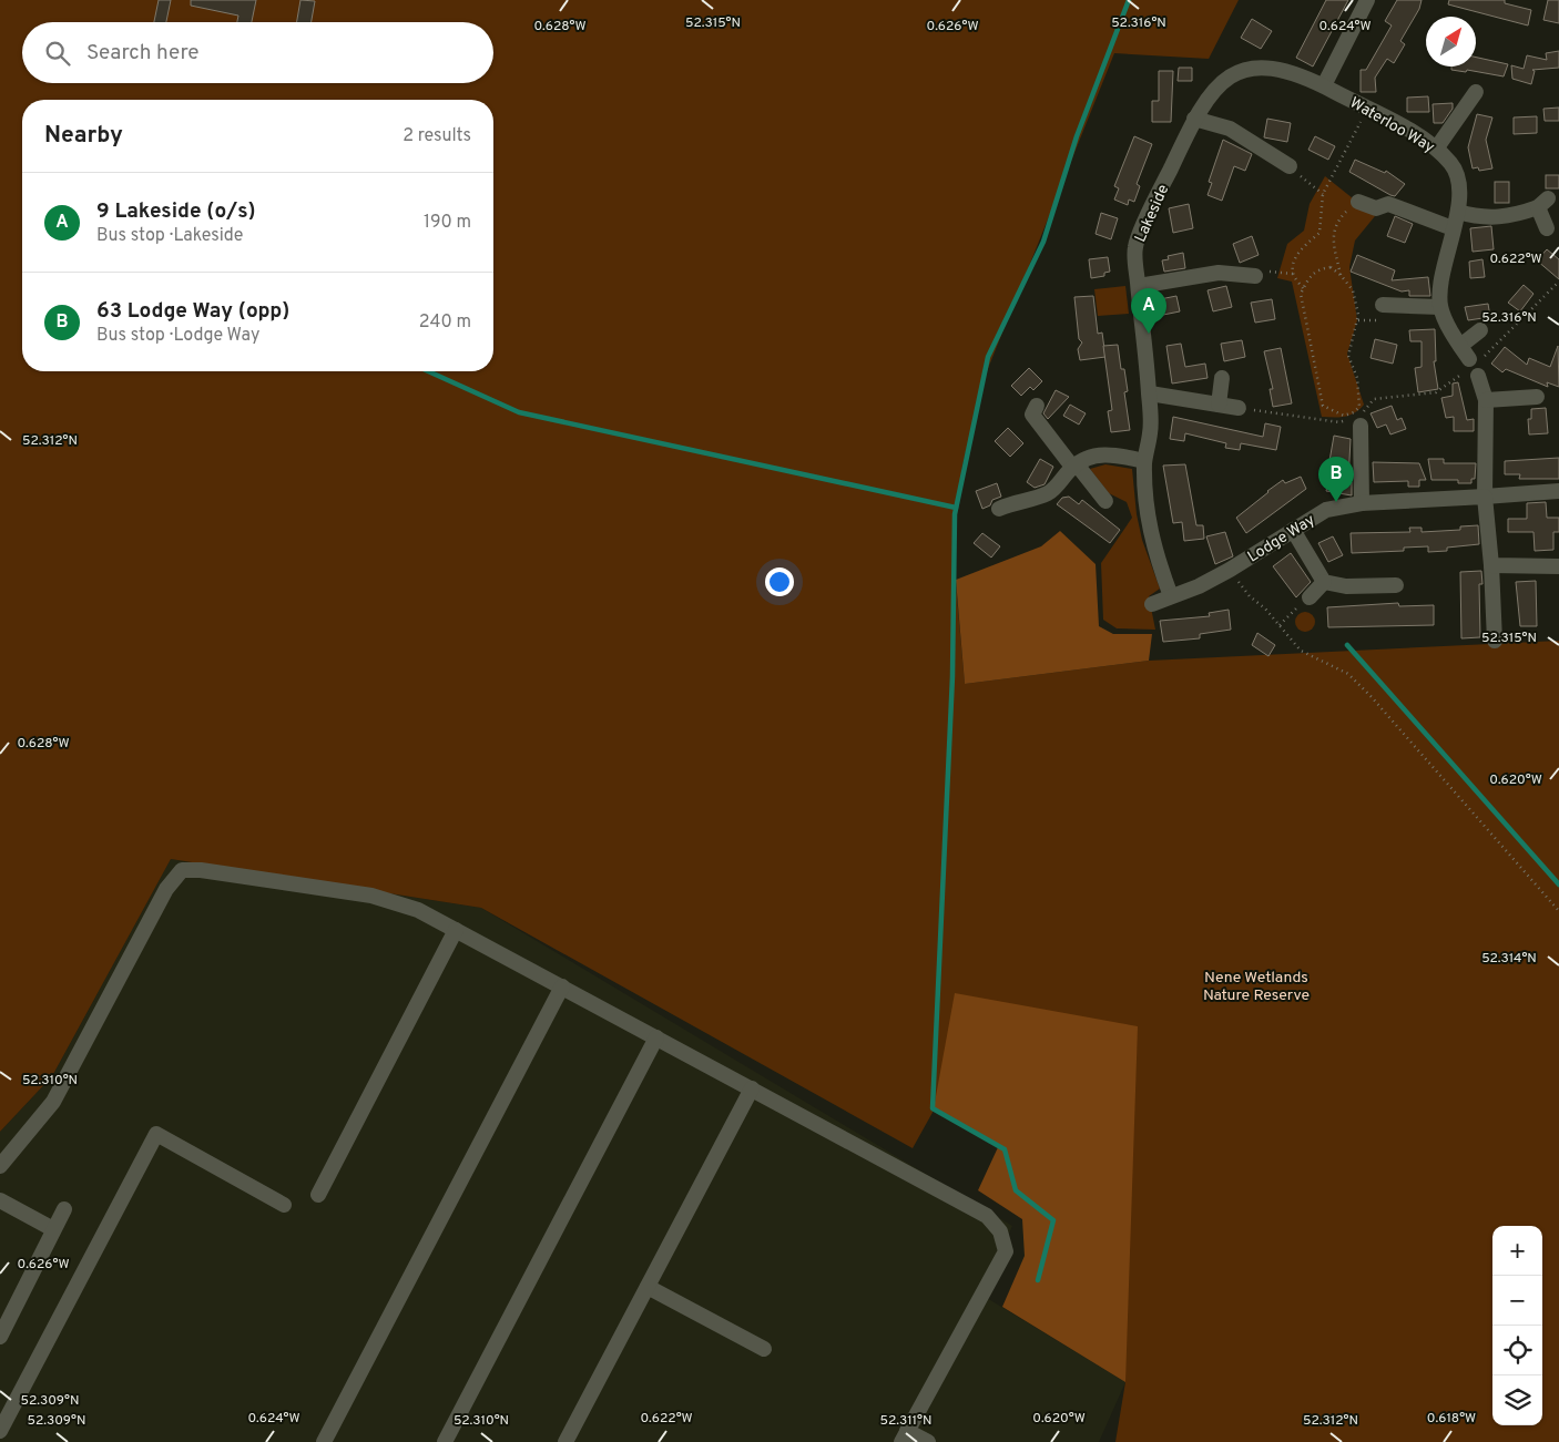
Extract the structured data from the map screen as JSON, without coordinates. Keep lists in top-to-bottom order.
{
  "streets": {
    "street": ["Waterloo Way", "Lakeside", "Lodge Way"]
  },
  "crossings": [
    ["Waterloo Way", "Lakeside"],
    ["Lakeside", "Lodge Way"]
  ],
  "parks": ["Nene Wetlands Nature Reserve"],
  "north": "top right",
  "page": {
    "search": "Search here",
    "heading": ["Nearby", "2 results"],
    "list": [
      {
        "mark": "A",
        "name": "9 Lakeside (o/s)",
        "note": "Bus stop · Lakeside",
        "value": "190 m"
      },
      {
        "mark": "B",
        "name": "63 Lodge Way (opp)",
        "note": "Bus stop · Lodge Way",
        "value": "240 m"
      }
    ],
    "pins": ["A", "B"],
    "map_buttons": ["+", "−"]
  },
  "coordinates": [
    "52.315°N",
    "52.316°N",
    "0.628°W",
    "0.626°W",
    "0.624°W",
    "0.622°W",
    "52.312°N",
    "0.620°W",
    "52.314°N",
    "52.310°N",
    "52.309°N",
    "0.618°W",
    "52.311°N"
  ]
}
